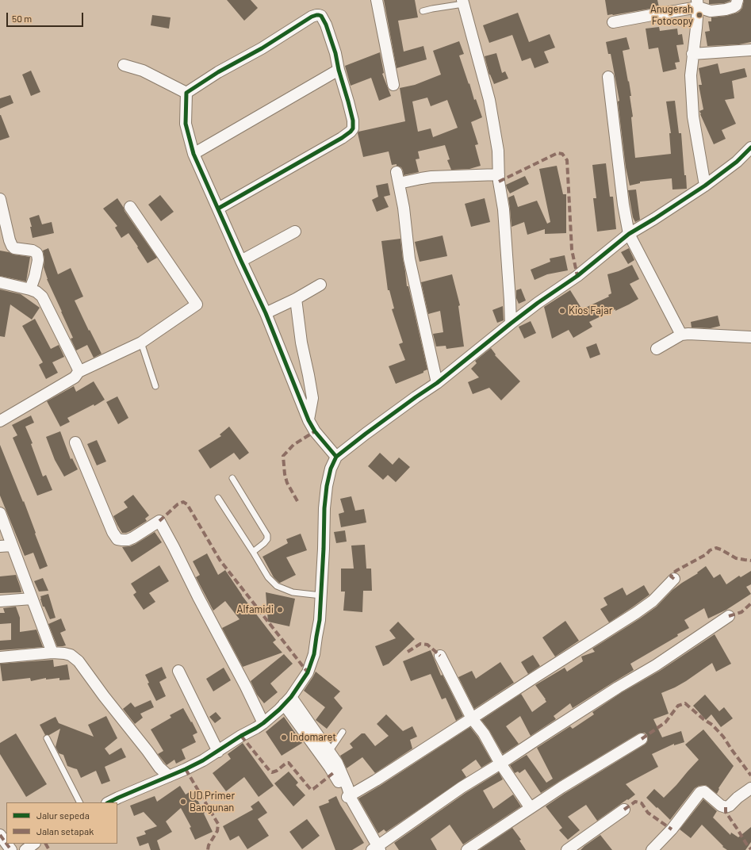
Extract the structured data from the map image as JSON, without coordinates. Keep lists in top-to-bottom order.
{
  "places": [
    "Anugerah Fotocopy",
    "Kios Fajar",
    "Alfamidi",
    "Indomaret",
    "UD Primer Bangunan"
  ],
  "legend": ["Jalur sepeda", "Jalan setapak"],
  "scale_bar": "50 m"
}
